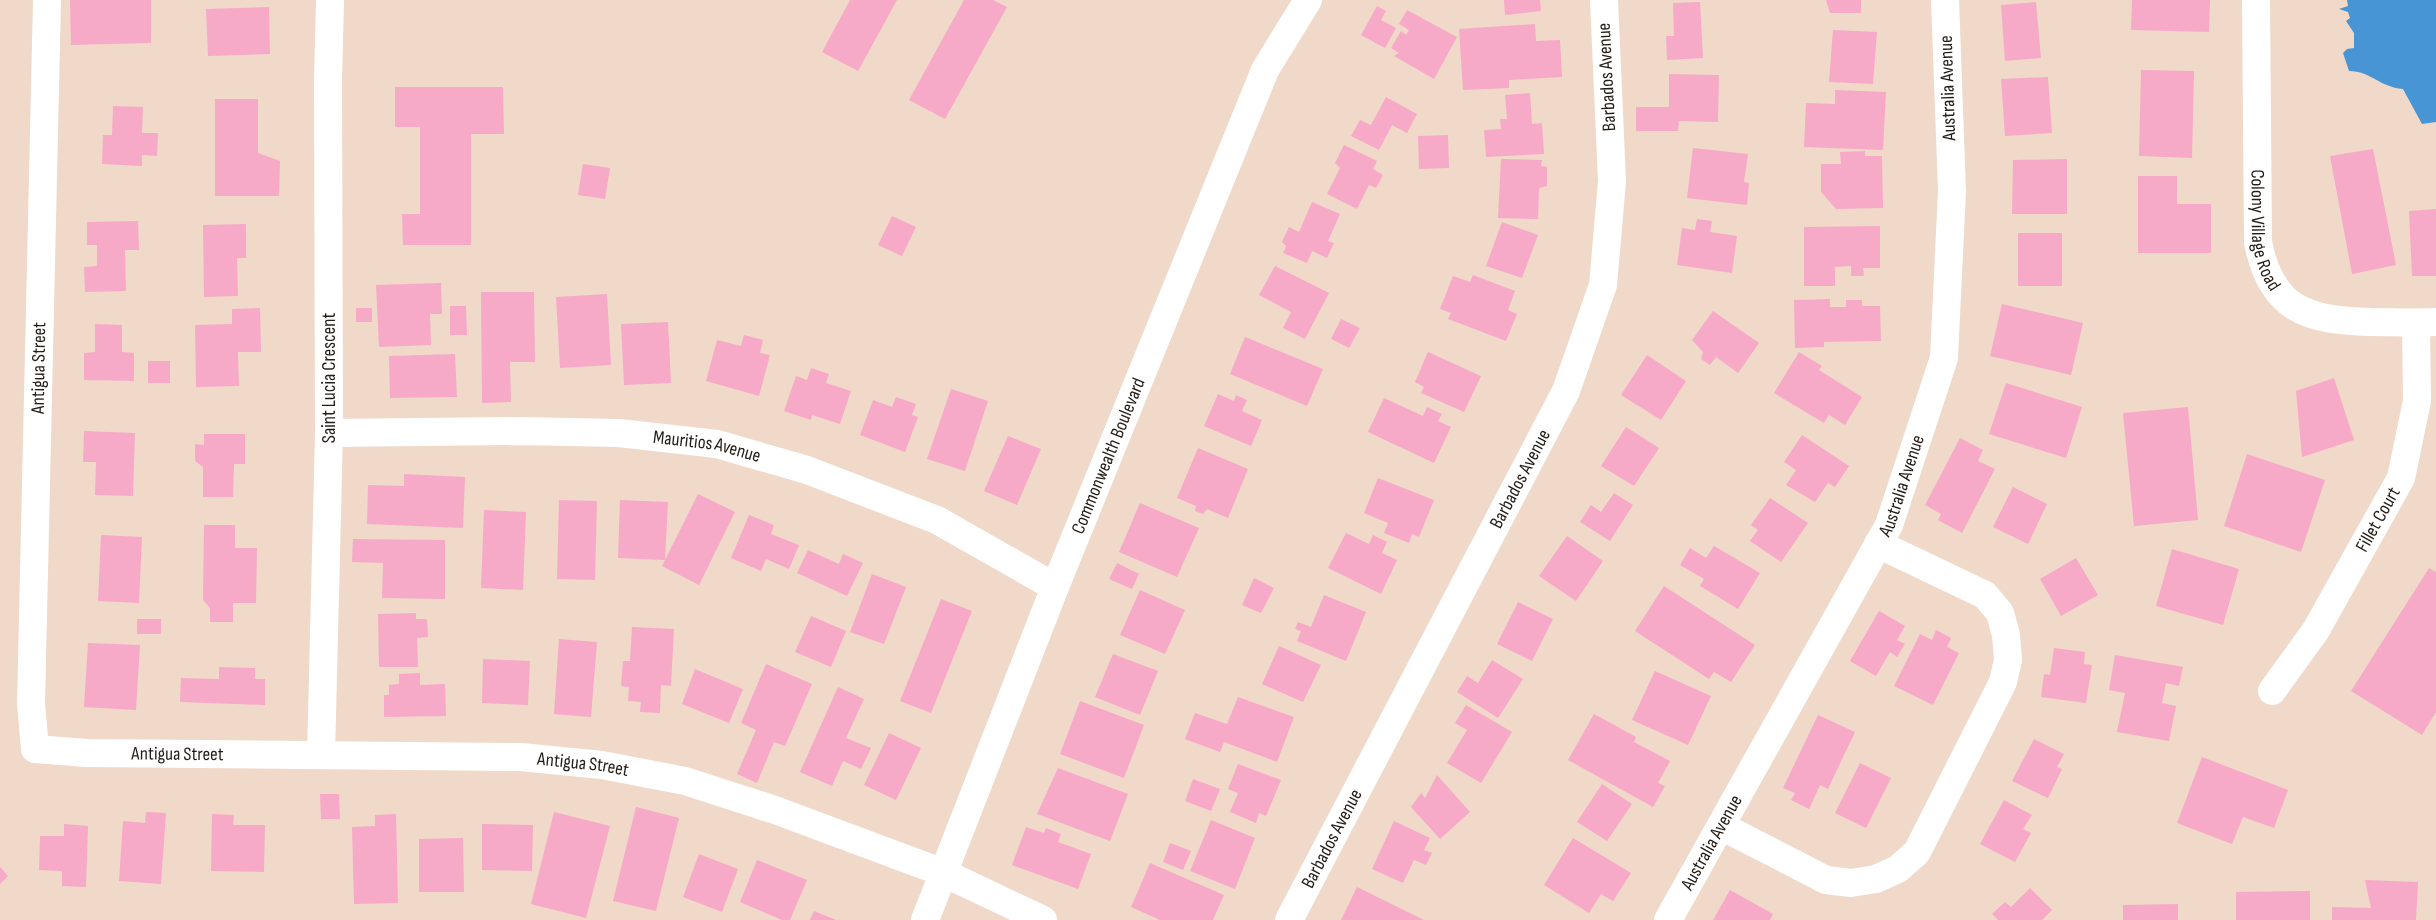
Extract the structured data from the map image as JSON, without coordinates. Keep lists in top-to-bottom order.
{
  "streets": {
    "street": [
      "Barbados Avenue",
      "Australia Avenue",
      "Colony Village Road",
      "Antigua Street",
      "Saint Lucia Crescent",
      "Mauritios Avenue",
      "Commonwealth Boulevard",
      "Fillet Court"
    ]
  },
  "crossings": [
    ["Colony Village Road", "Fillet Court"],
    ["Antigua Street", "Saint Lucia Crescent"],
    ["Antigua Street", "Commonwealth Boulevard"],
    ["Saint Lucia Crescent", "Mauritios Avenue"],
    ["Mauritios Avenue", "Commonwealth Boulevard"]
  ]
}
